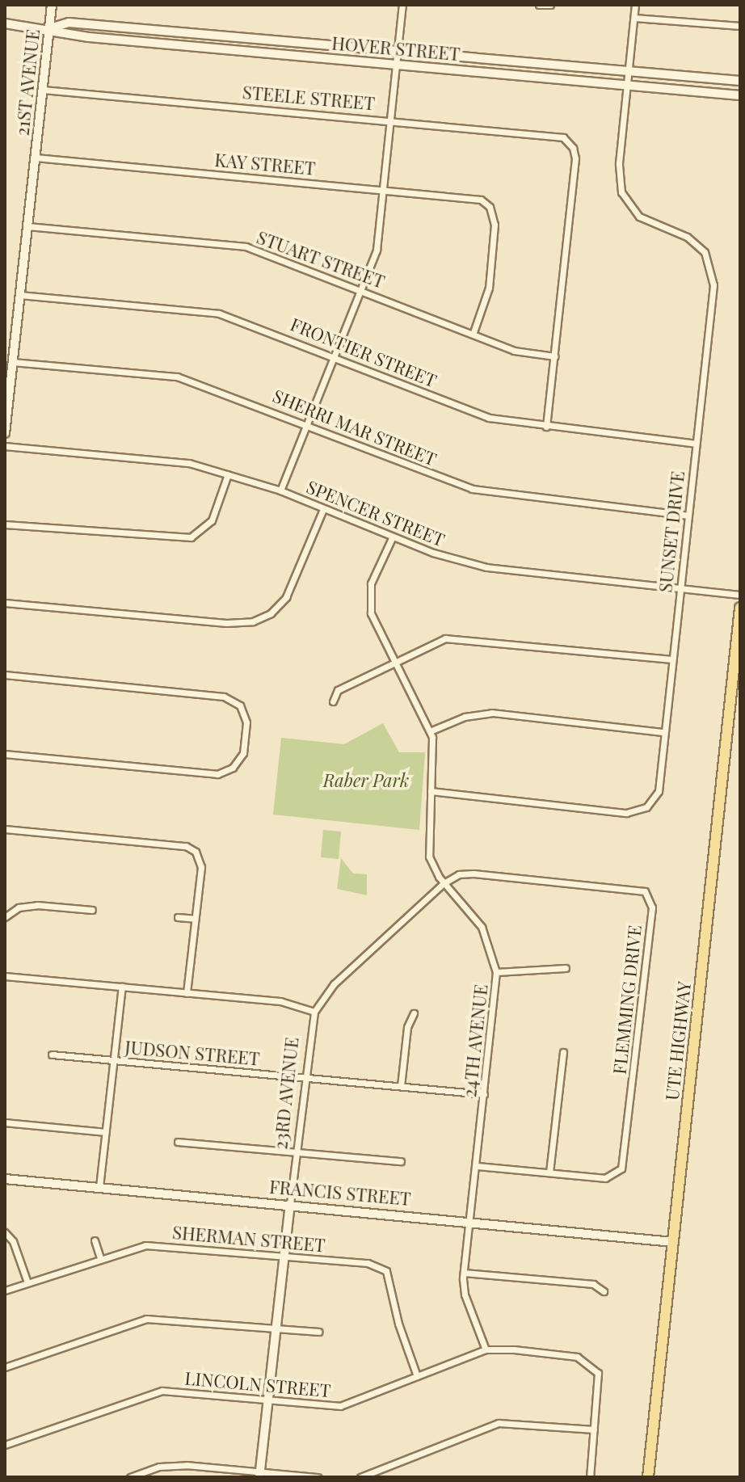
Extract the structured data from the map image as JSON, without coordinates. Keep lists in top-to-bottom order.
{
  "streets": {
    "main road": [
      "HOVER STREET",
      "21ST AVENUE",
      "UTE HIGHWAY",
      "23RD AVENUE",
      "FRANCIS STREET"
    ],
    "street": [
      "STEELE STREET",
      "KAY STREET",
      "STUART STREET",
      "FRONTIER STREET",
      "SHERRI MAR STREET",
      "SPENCER STREET",
      "SUNSET DRIVE",
      "FLEMMING DRIVE",
      "24TH AVENUE",
      "JUDSON STREET",
      "SHERMAN STREET",
      "LINCOLN STREET"
    ]
  },
  "crossings": [
    ["HOVER STREET", "21ST AVENUE"],
    ["HOVER STREET", "SUNSET DRIVE"],
    ["21ST AVENUE", "STEELE STREET"],
    ["21ST AVENUE", "KAY STREET"],
    ["21ST AVENUE", "STUART STREET"],
    ["21ST AVENUE", "FRONTIER STREET"],
    ["21ST AVENUE", "SHERRI MAR STREET"],
    ["STEELE STREET", "STUART STREET"],
    ["KAY STREET", "STUART STREET"],
    ["FRONTIER STREET", "SUNSET DRIVE"],
    ["SHERRI MAR STREET", "SUNSET DRIVE"],
    ["SPENCER STREET", "SUNSET DRIVE"],
    ["SPENCER STREET", "24TH AVENUE"],
    ["SUNSET DRIVE", "24TH AVENUE"],
    ["FLEMMING DRIVE", "24TH AVENUE"],
    ["FLEMMING DRIVE", "23RD AVENUE"],
    ["24TH AVENUE", "JUDSON STREET"],
    ["24TH AVENUE", "23RD AVENUE"],
    ["24TH AVENUE", "FRANCIS STREET"],
    ["24TH AVENUE", "LINCOLN STREET"],
    ["UTE HIGHWAY", "FRANCIS STREET"],
    ["JUDSON STREET", "23RD AVENUE"],
    ["23RD AVENUE", "FRANCIS STREET"],
    ["23RD AVENUE", "SHERMAN STREET"],
    ["23RD AVENUE", "LINCOLN STREET"],
    ["SHERMAN STREET", "LINCOLN STREET"]
  ],
  "parks": ["Raber Park"]
}
